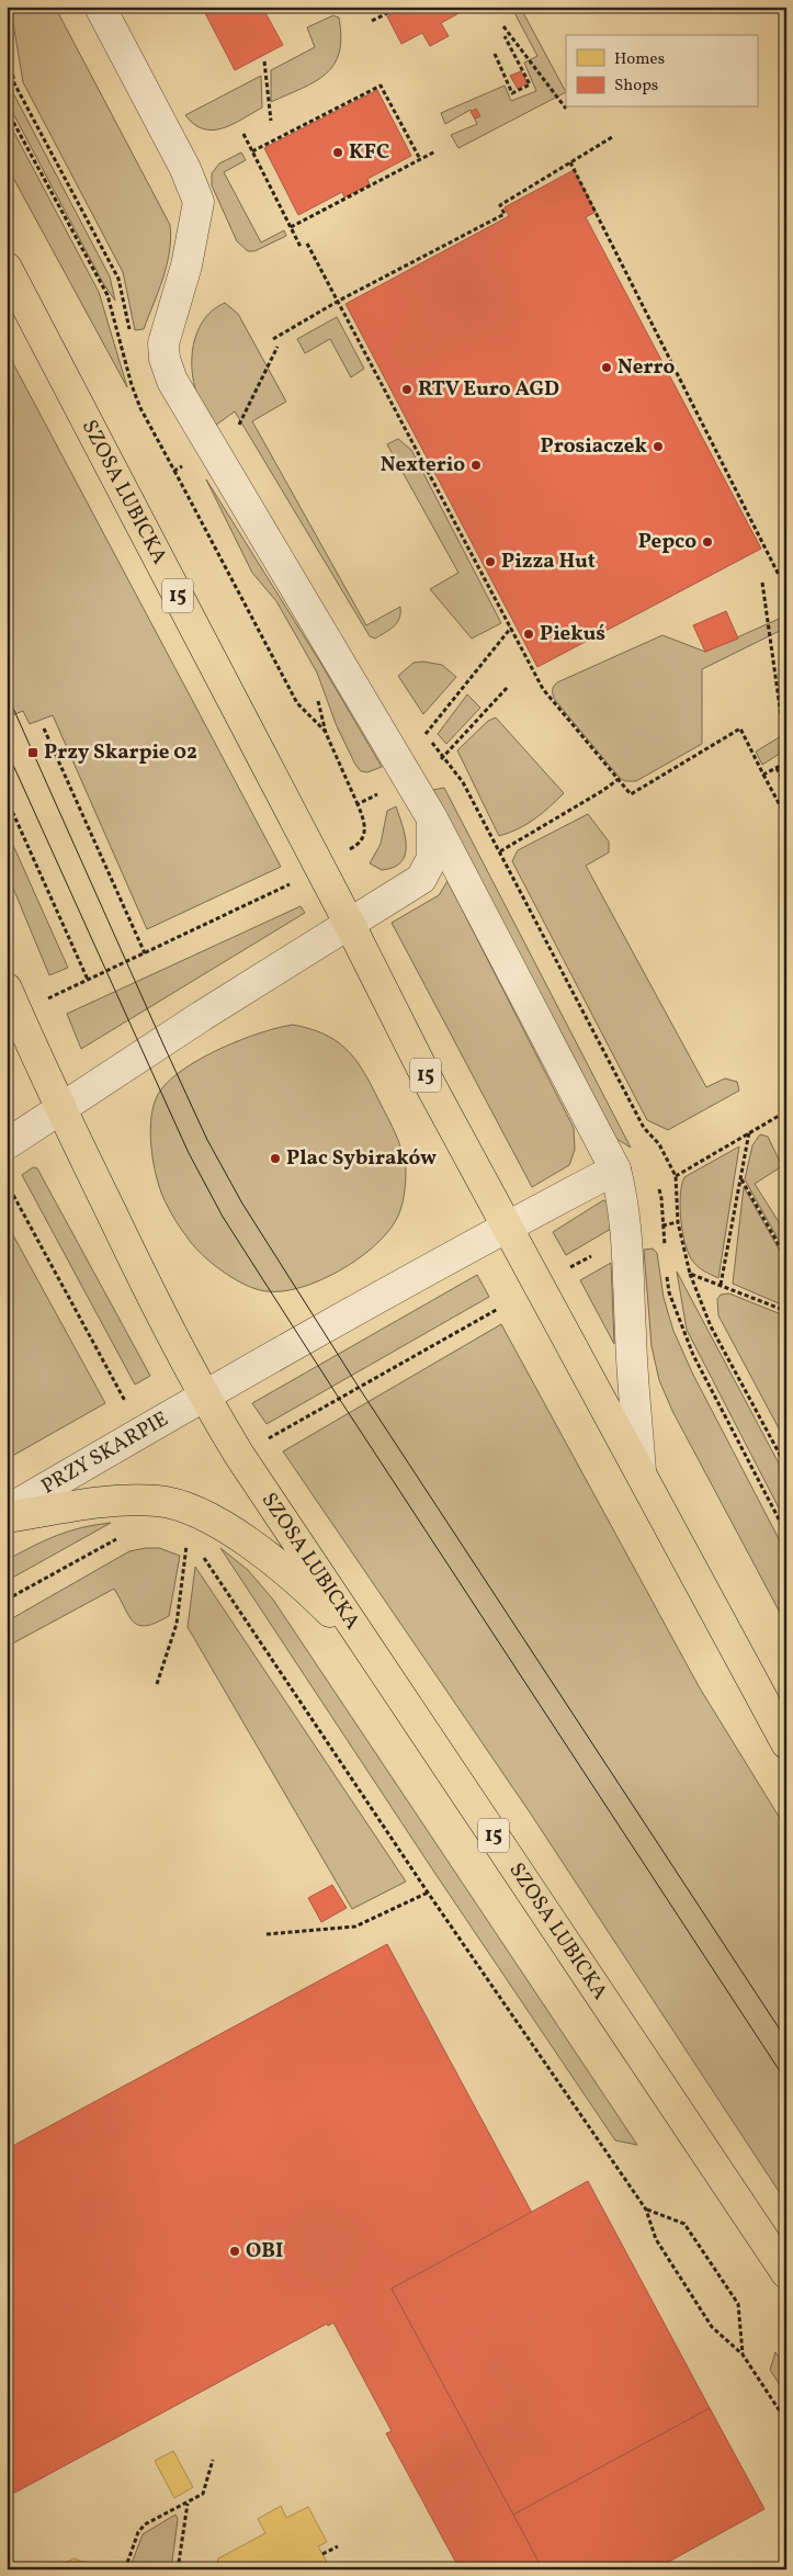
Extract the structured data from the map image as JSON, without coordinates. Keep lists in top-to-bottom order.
{
  "streets": {
    "main road": ["SZOSA LUBICKA", "15"],
    "street": ["PRZY SKARPIE"]
  },
  "crossings": [
    ["SZOSA LUBICKA", "15"],
    ["SZOSA LUBICKA", "PRZY SKARPIE"],
    ["15", "PRZY SKARPIE"]
  ],
  "places": {
    "other": [
      "KFC",
      "Nerro",
      "RTV Euro AGD",
      "Prosiaczek",
      "Nexterio",
      "Pepco",
      "Pizza Hut",
      "Piekuś",
      "Plac Sybiraków",
      "OBI"
    ],
    "transit": ["Przy Skarpie 02"]
  },
  "legend": ["Homes", "Shops"]
}
